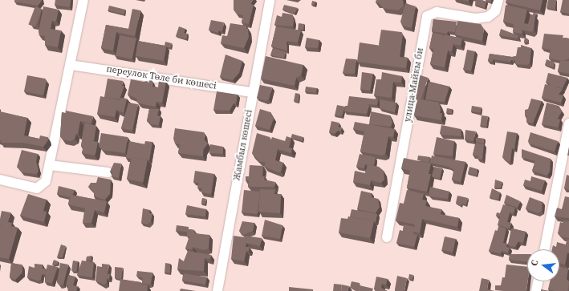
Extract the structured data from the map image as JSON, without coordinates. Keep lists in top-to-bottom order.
{
  "streets": {
    "street": ["переулок Төле би көшесі", "улица Майкы би", "Жамбыл көшесі"]
  },
  "crossings": [
    ["переулок Төле би көшесі", "Жамбыл көшесі"]
  ],
  "north": "left"
}
